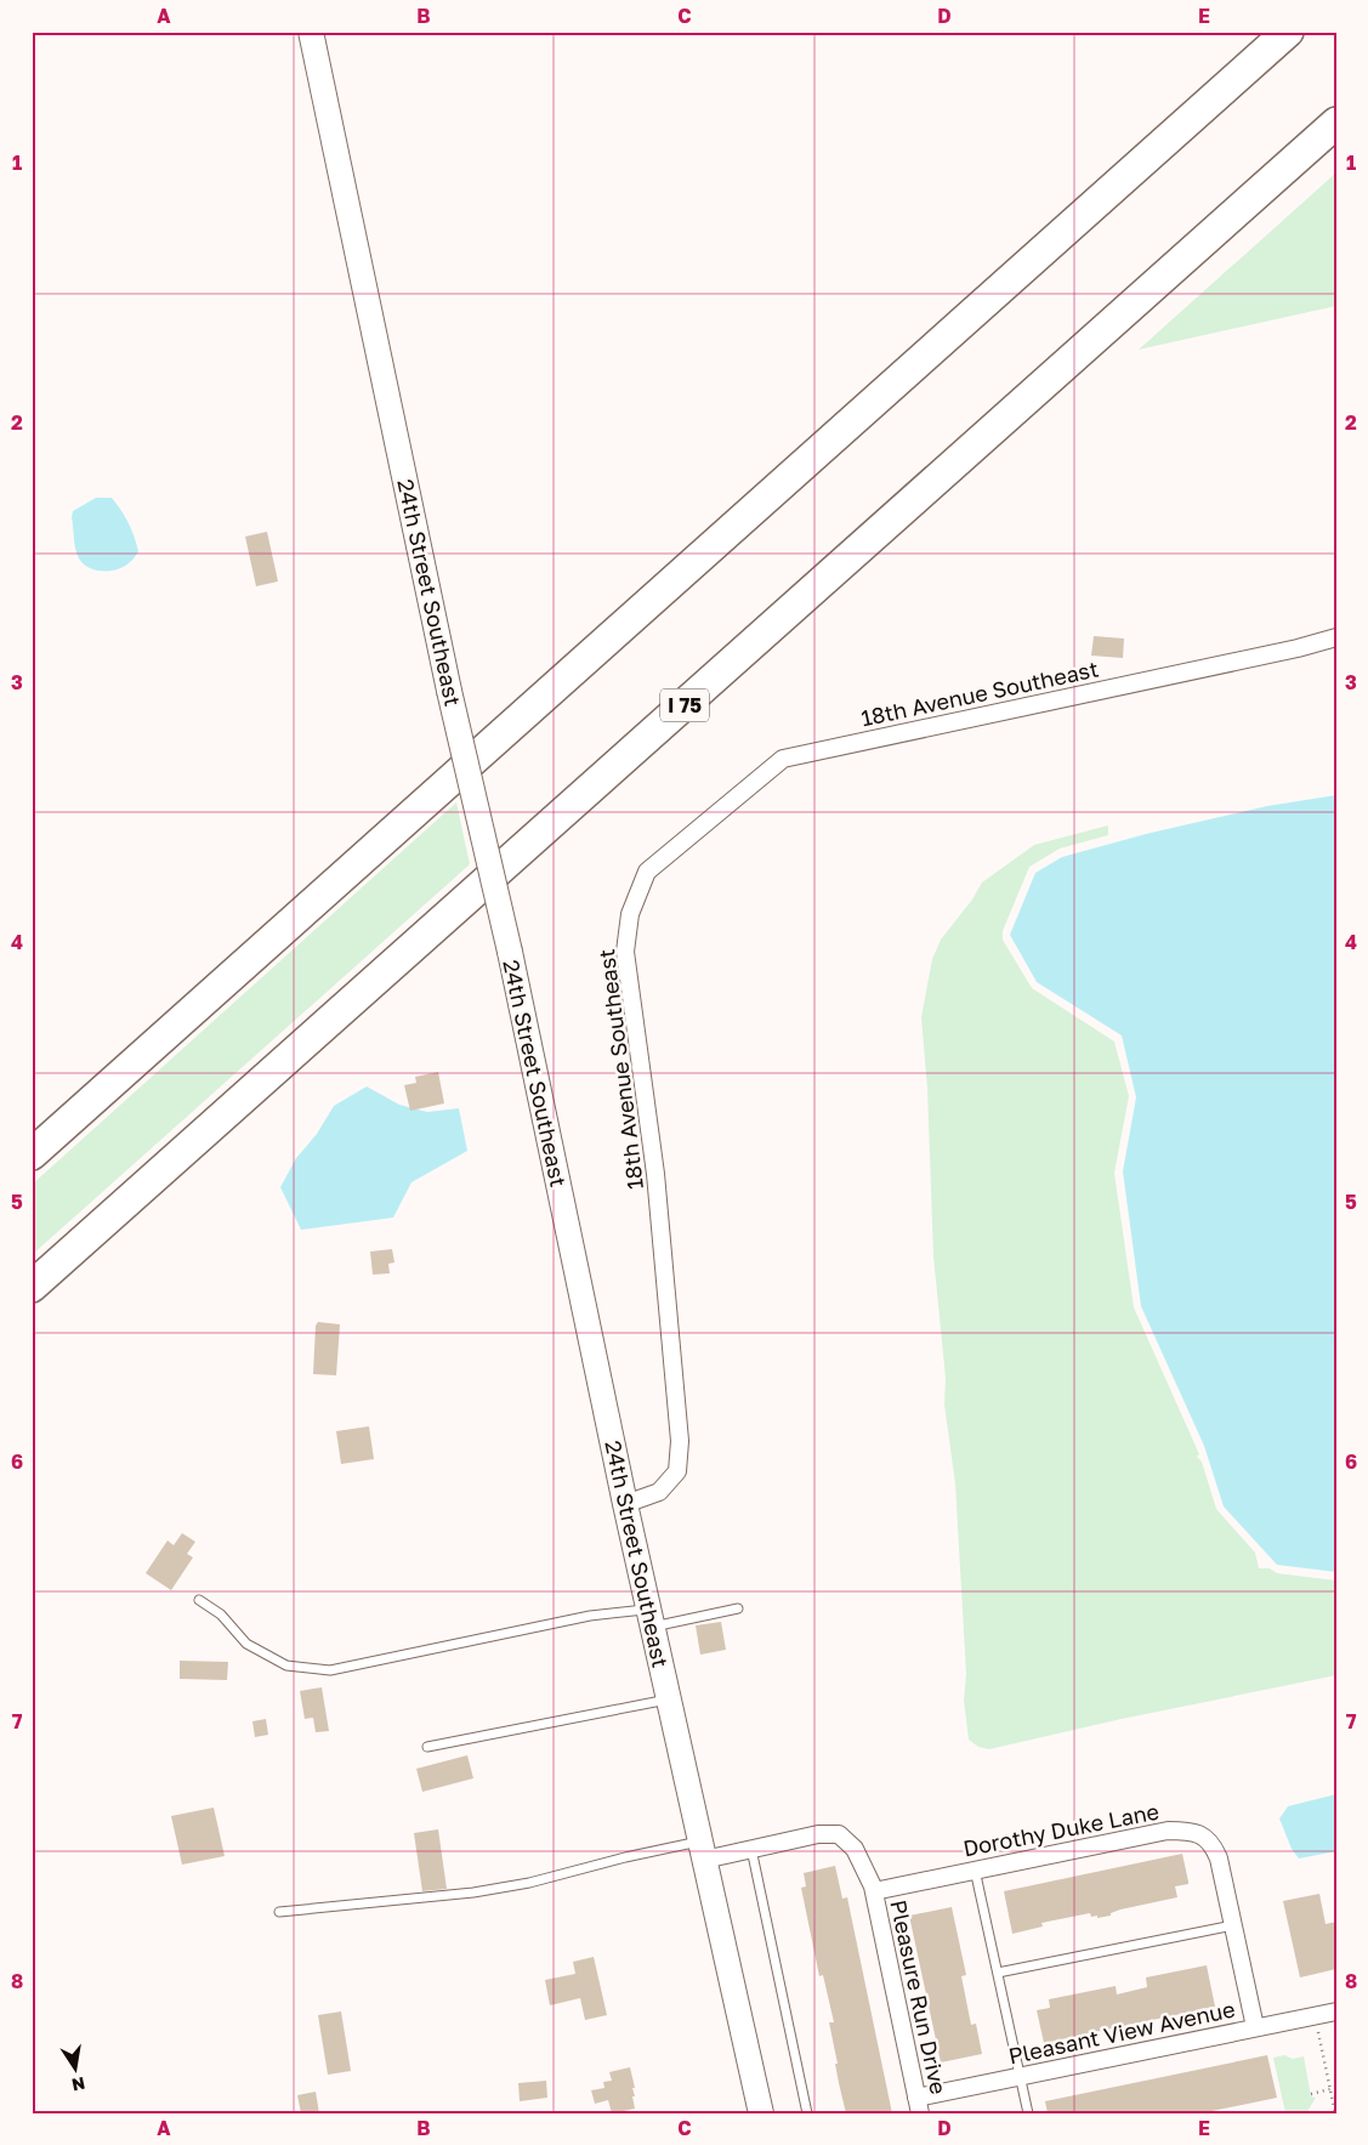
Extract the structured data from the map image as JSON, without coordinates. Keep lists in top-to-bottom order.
{
  "streets": {
    "highway": ["I 75"],
    "street": [
      "24th Street Southeast",
      "18th Avenue Southeast",
      "Dorothy Duke Lane",
      "Pleasure Run Drive",
      "Pleasant View Avenue"
    ]
  },
  "crossings": [
    ["24th Street Southeast", "18th Avenue Southeast"],
    ["24th Street Southeast", "Pleasure Run Drive"],
    ["Dorothy Duke Lane", "Pleasure Run Drive"],
    ["Dorothy Duke Lane", "Pleasant View Avenue"],
    ["Pleasure Run Drive", "Pleasant View Avenue"]
  ],
  "north": "bottom",
  "grid": {
    "columns": [
      "A",
      "B",
      "C",
      "D",
      "E"
    ],
    "rows": [
      "1",
      "2",
      "3",
      "4",
      "5",
      "6",
      "7",
      "8"
    ]
  }
}
